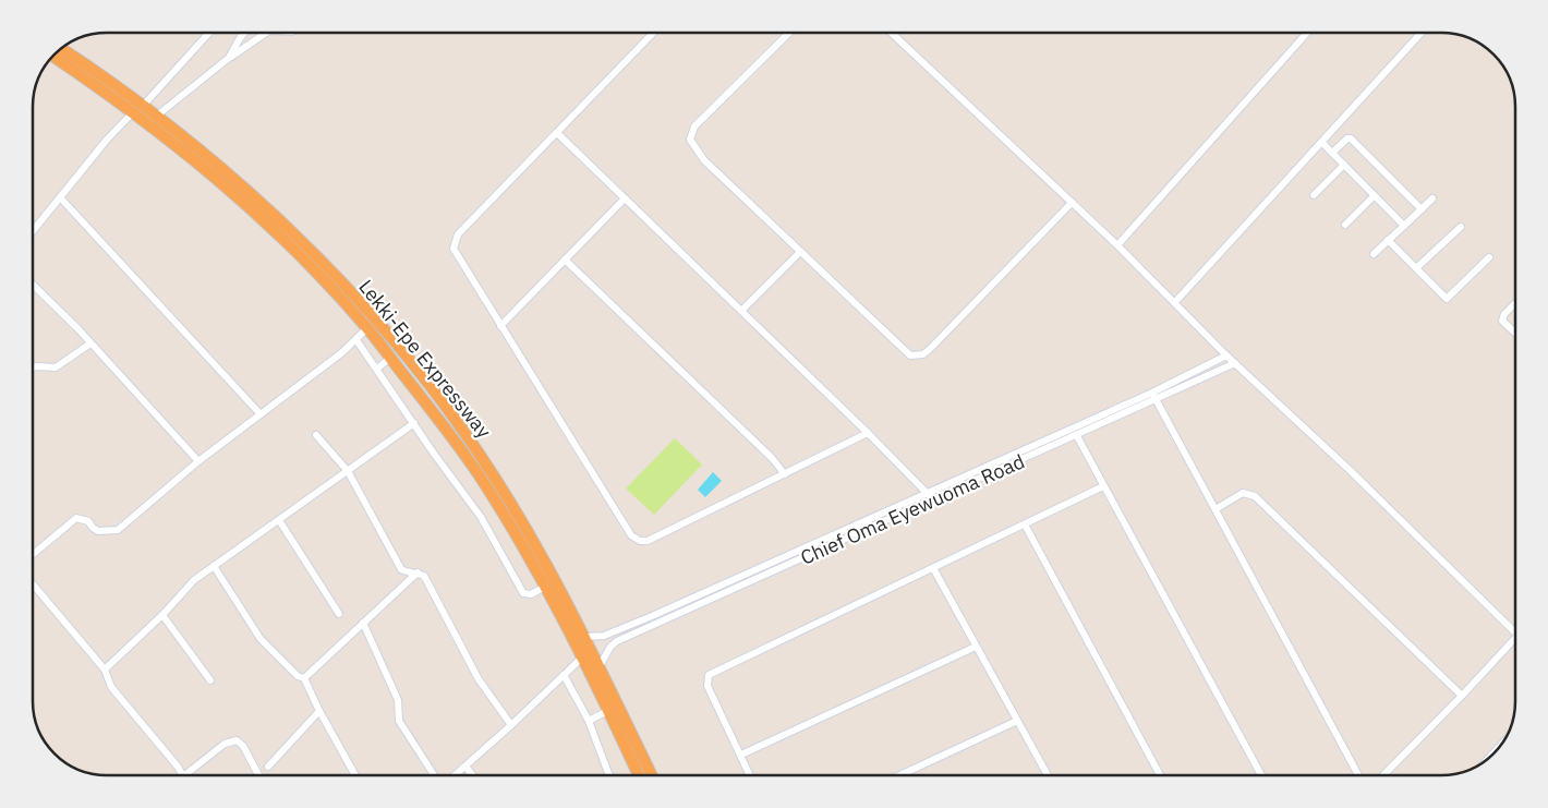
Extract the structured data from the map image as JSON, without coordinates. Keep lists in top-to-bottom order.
{
  "streets": {
    "highway": ["Lekki-Epe Expressway"],
    "street": ["Chief Oma Eyewuoma Road"]
  },
  "crossings": [
    ["Lekki-Epe Expressway", "Chief Oma Eyewuoma Road"]
  ]
}
